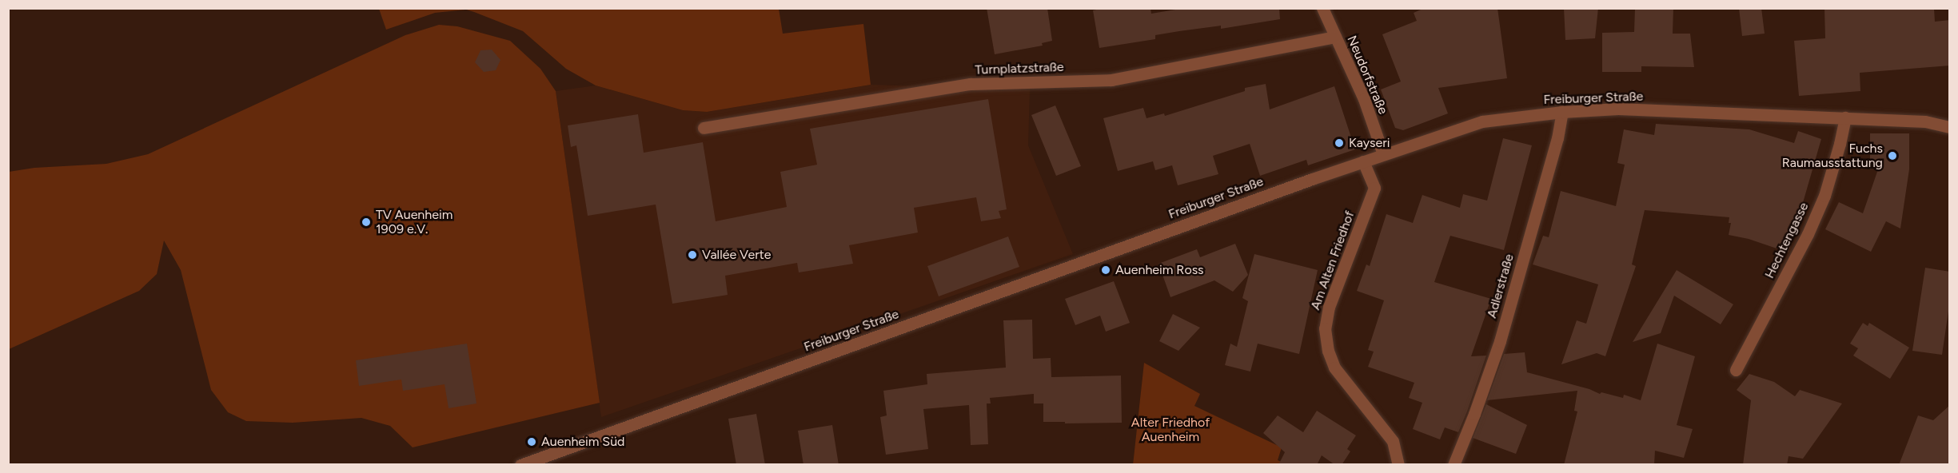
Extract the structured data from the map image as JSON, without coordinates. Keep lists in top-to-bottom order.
{
  "streets": {
    "street": [
      "Turnplatzstraße",
      "Neudorfstraße",
      "Freiburger Straße",
      "Hechtengasse",
      "Am Alten Friedhof",
      "Adlerstraße"
    ]
  },
  "crossings": [
    ["Turnplatzstraße", "Neudorfstraße"],
    ["Neudorfstraße", "Freiburger Straße"],
    ["Freiburger Straße", "Hechtengasse"],
    ["Freiburger Straße", "Am Alten Friedhof"],
    ["Freiburger Straße", "Adlerstraße"]
  ],
  "parks": ["Alter Friedhof Auenheim"],
  "places": [
    "Kayseri",
    "Fuchs Raumausstattung",
    "TV Auenheim 1909 e.V.",
    "Vallée Verte",
    "Auenheim Ross",
    "Auenheim Süd"
  ]
}
